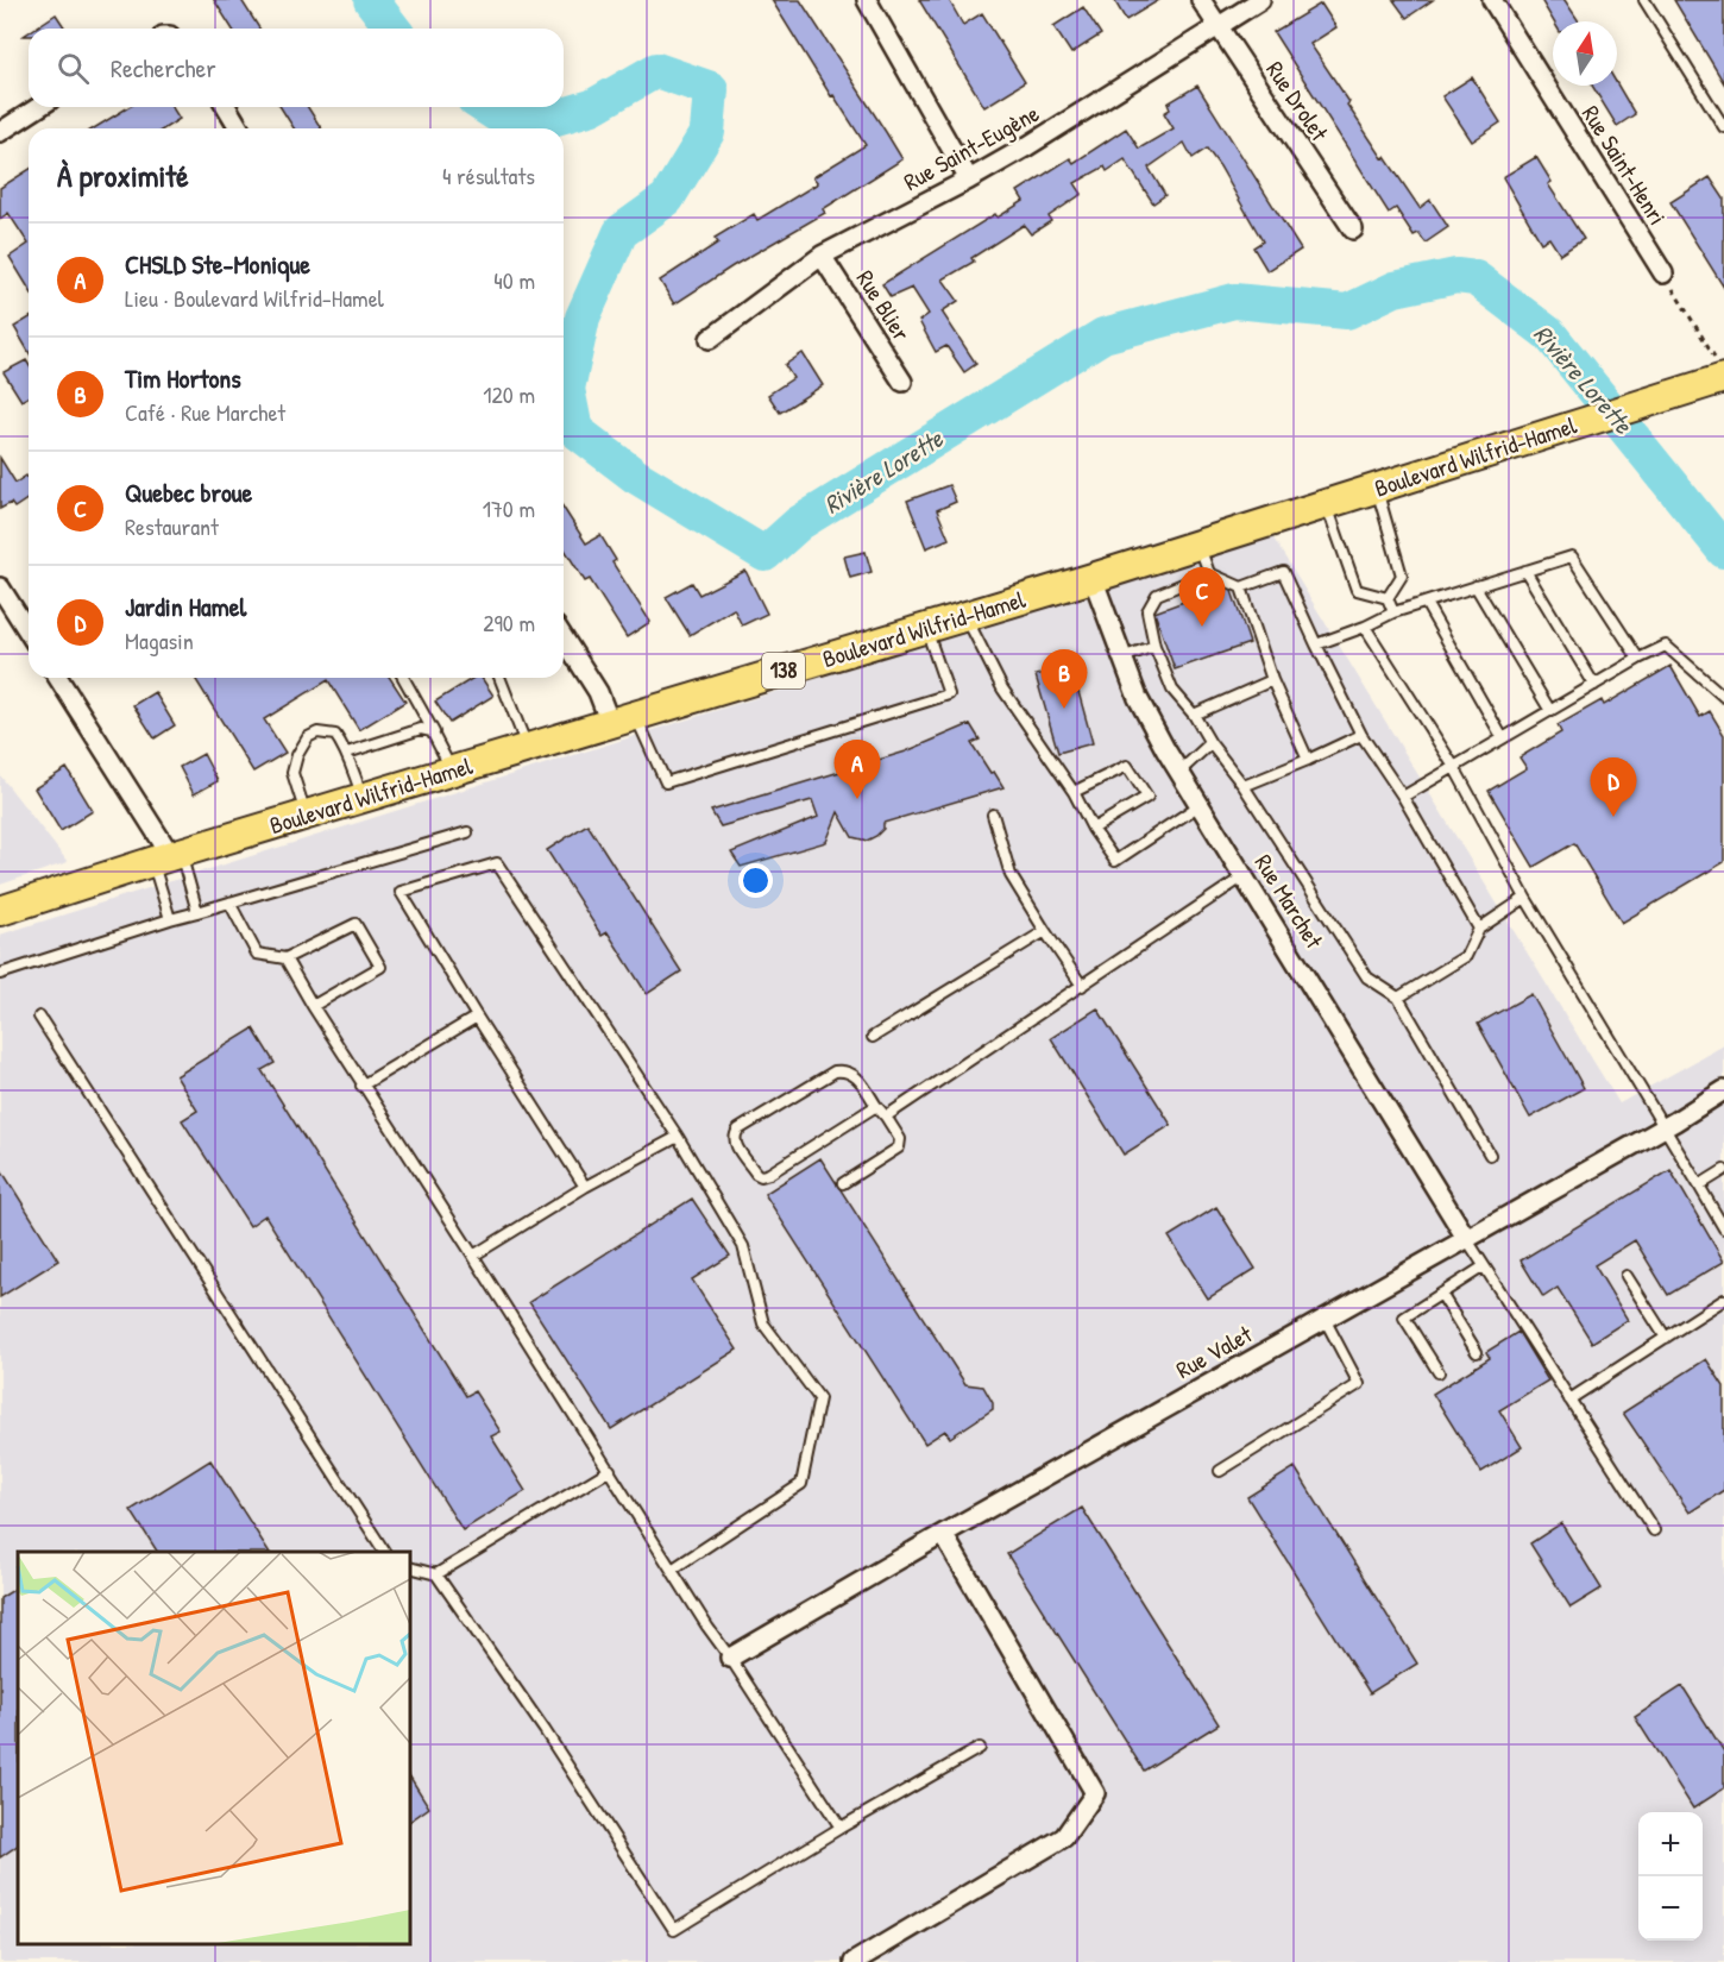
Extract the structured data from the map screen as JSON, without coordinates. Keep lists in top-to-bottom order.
{
  "streets": {
    "main road": ["Boulevard Wilfrid-Hamel", "138"],
    "street": [
      "Rue Drolet",
      "Rue Saint-Eugène",
      "Rue Saint-Henri",
      "Rue Blier",
      "Rue Marchet",
      "Rue Valet"
    ]
  },
  "crossings": [
    ["Rue Drolet", "Rue Saint-Eugène"],
    ["Rue Saint-Eugène", "Rue Blier"],
    ["Boulevard Wilfrid-Hamel", "Rue Marchet"],
    ["Rue Marchet", "Rue Valet"]
  ],
  "water": ["Rivière Lorette"],
  "north": "top",
  "page": {
    "search": "Rechercher",
    "heading": ["À proximité", "4 résultats"],
    "list": [
      {
        "mark": "A",
        "name": "CHSLD Ste-Monique",
        "note": "Lieu · Boulevard Wilfrid-Hamel",
        "value": "40 m"
      },
      {
        "mark": "B",
        "name": "Tim Hortons",
        "note": "Café · Rue Marchet",
        "value": "120 m"
      },
      {
        "mark": "C",
        "name": "Quebec broue",
        "note": "Restaurant",
        "value": "170 m"
      },
      {
        "mark": "D",
        "name": "Jardin Hamel",
        "note": "Magasin",
        "value": "290 m"
      }
    ],
    "pins": [
      "C",
      "B",
      "A",
      "D"
    ],
    "map_buttons": ["+", "−"]
  }
}
